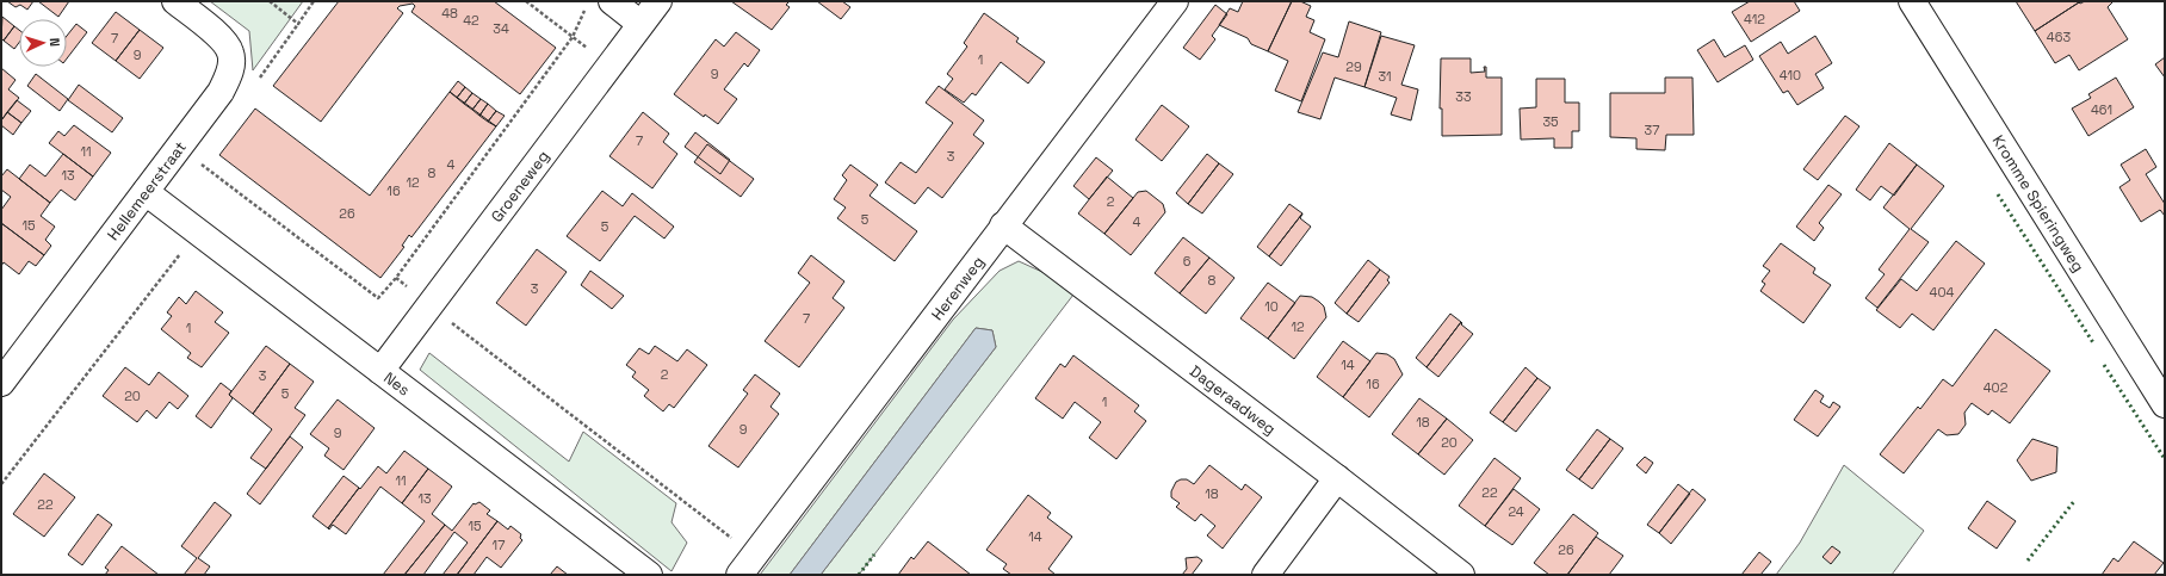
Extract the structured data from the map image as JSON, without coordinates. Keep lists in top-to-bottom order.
{
  "streets": {
    "street": [
      "Groeneweg",
      "Hellemeerstraat",
      "Kromme Spieringweg",
      "Herenweg",
      "Nes",
      "Dageraadweg"
    ]
  },
  "crossings": [
    ["Groeneweg", "Nes"],
    ["Hellemeerstraat", "Nes"],
    ["Herenweg", "Dageraadweg"]
  ],
  "house_numbers": [
    "48",
    "412",
    "42",
    "34",
    "463",
    "7",
    "9",
    "1",
    "29",
    "9",
    "410",
    "31",
    "33",
    "461",
    "35",
    "37",
    "7",
    "11",
    "3",
    "4",
    "8",
    "13",
    "12",
    "16",
    "2",
    "26",
    "5",
    "4",
    "15",
    "5",
    "6",
    "8",
    "3",
    "404",
    "10",
    "7",
    "12",
    "1",
    "14",
    "2",
    "3",
    "16",
    "402",
    "5",
    "20",
    "1",
    "18",
    "9",
    "9",
    "20",
    "11",
    "22",
    "18",
    "13",
    "22",
    "24",
    "15",
    "14",
    "17",
    "26"
  ],
  "north": "right"
}
